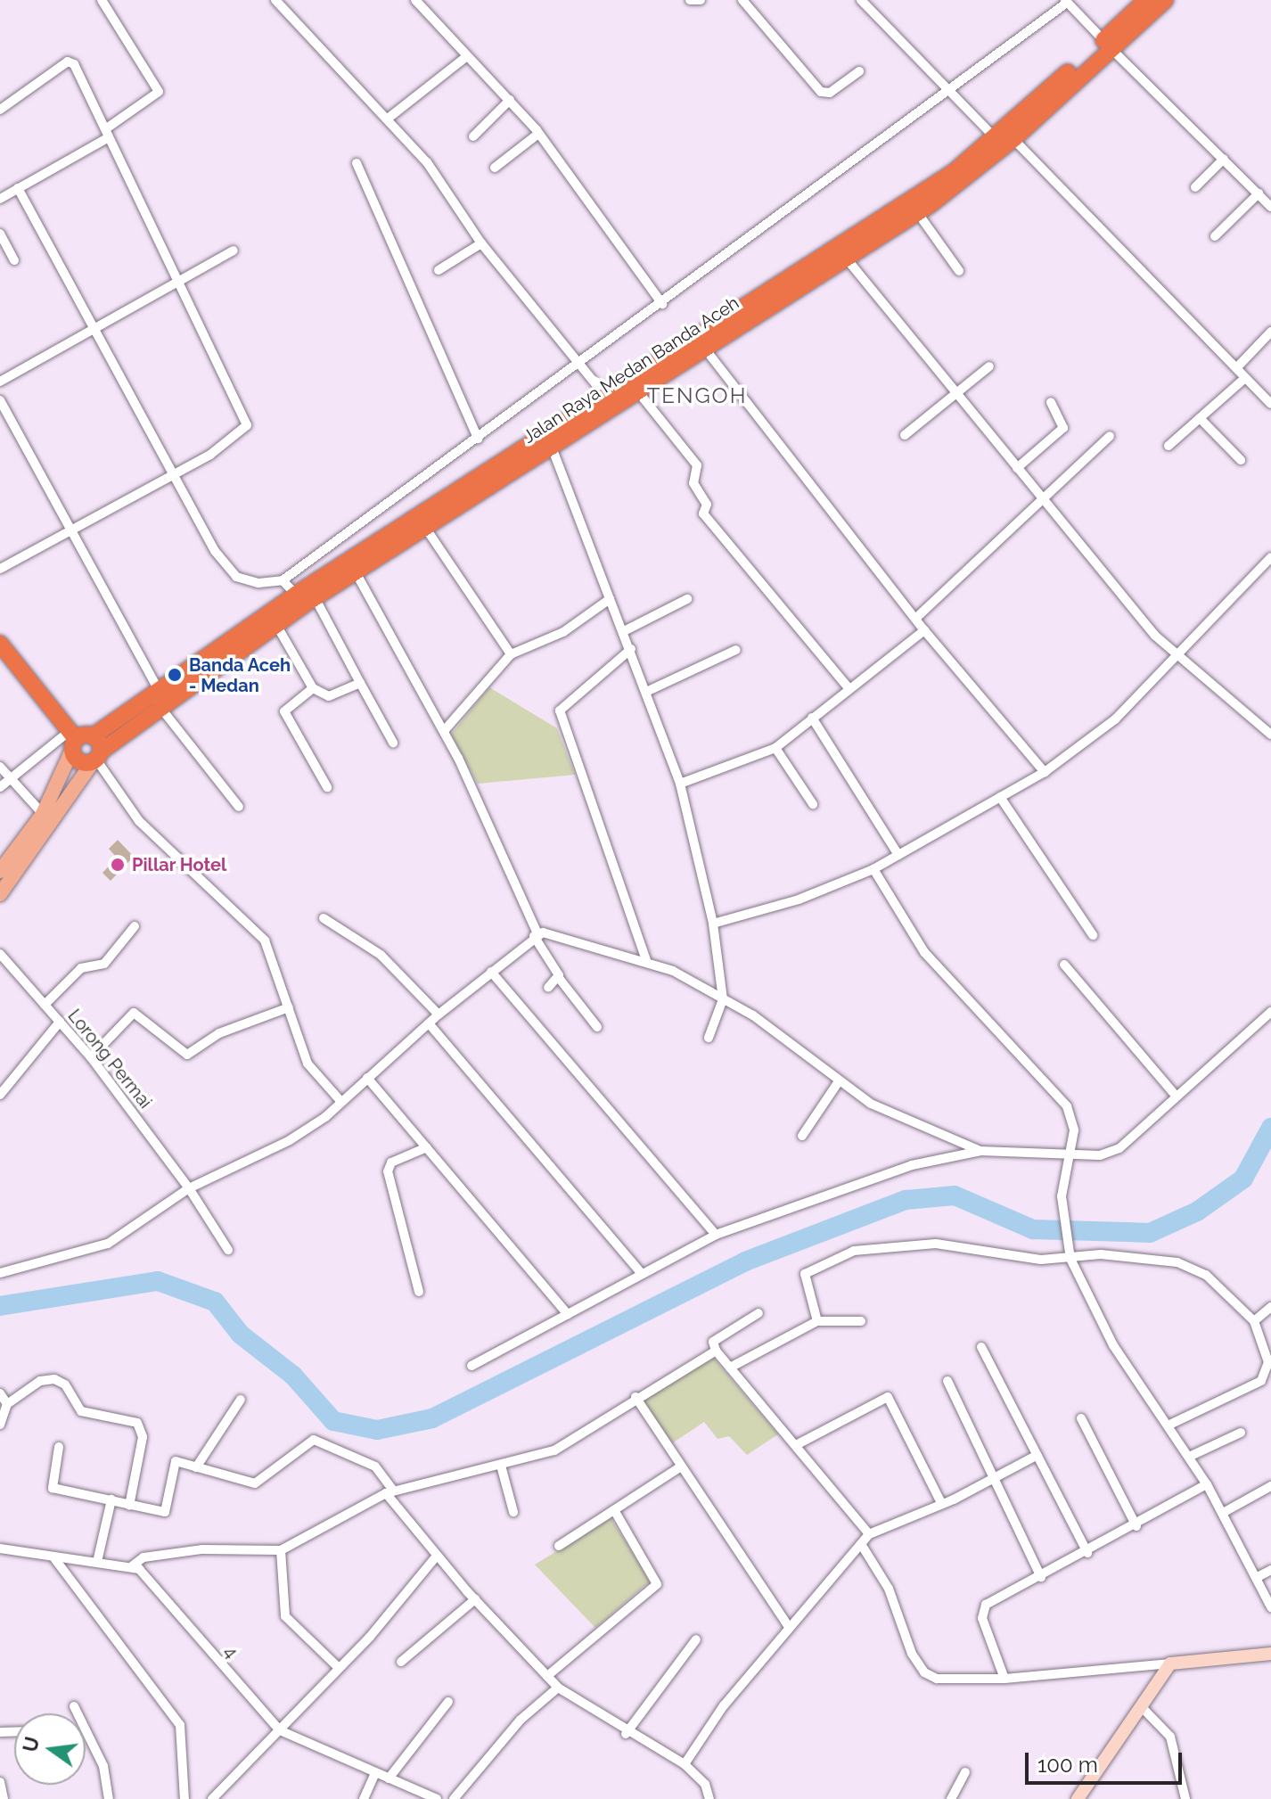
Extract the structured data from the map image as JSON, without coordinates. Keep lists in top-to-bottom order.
{
  "streets": {
    "highway": ["Jalan Raya Medan Banda Aceh"],
    "street": ["Lorong Permai", "4"]
  },
  "districts": ["TENGOH"],
  "places": ["Banda Aceh - Medan", "Pillar Hotel"],
  "scale_bar": "100 m",
  "north": "left"
}
